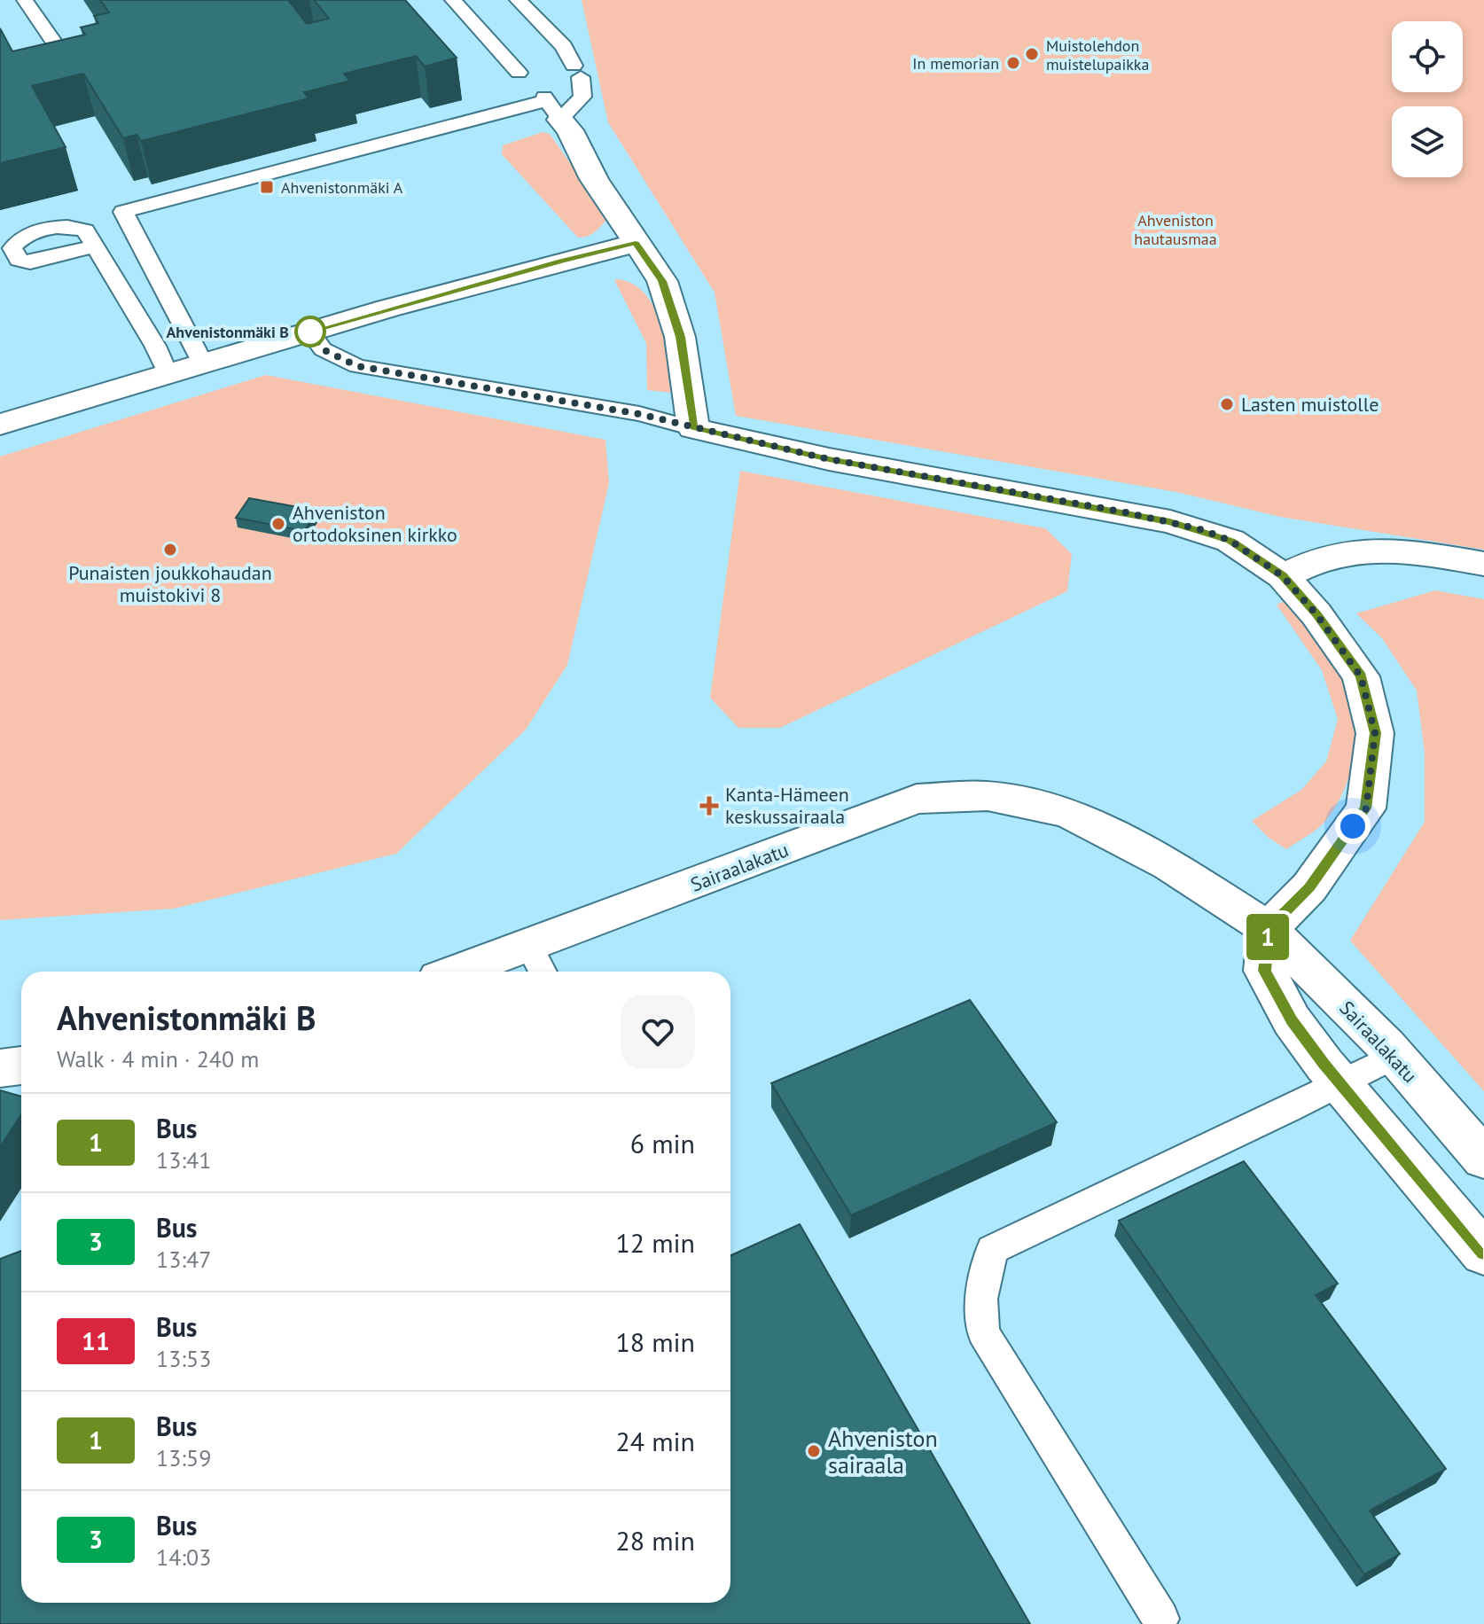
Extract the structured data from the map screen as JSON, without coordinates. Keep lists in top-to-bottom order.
{
  "streets": {
    "street": ["Sairaalakatu"]
  },
  "parks": ["Ahveniston hautausmaa"],
  "places": {
    "other": [
      "Muistolehdon muistelupaikka",
      "In memorian",
      "Ahvenistonmäki B",
      "Lasten muistolle",
      "Ahveniston ortodoksinen kirkko",
      "Punaisten joukkohaudan muistokivi 8",
      "Ahveniston sairaala"
    ],
    "transit": ["Ahvenistonmäki A"],
    "health": ["Kanta-Hämeen keskussairaala"]
  },
  "lines": ["bus line 1"],
  "page": {
    "on_map": "1",
    "heading": ["Ahvenistonmäki B", "Walk · 4 min · 240 m"],
    "list": [
      {
        "mark": "1",
        "name": "Bus",
        "note": "13:41",
        "value": "6 min"
      },
      {
        "mark": "3",
        "name": "Bus",
        "note": "13:47",
        "value": "12 min"
      },
      {
        "mark": "11",
        "name": "Bus",
        "note": "13:53",
        "value": "18 min"
      },
      {
        "mark": "1",
        "name": "Bus",
        "note": "13:59",
        "value": "24 min"
      },
      {
        "mark": "3",
        "name": "Bus",
        "note": "14:03",
        "value": "28 min"
      }
    ]
  }
}
